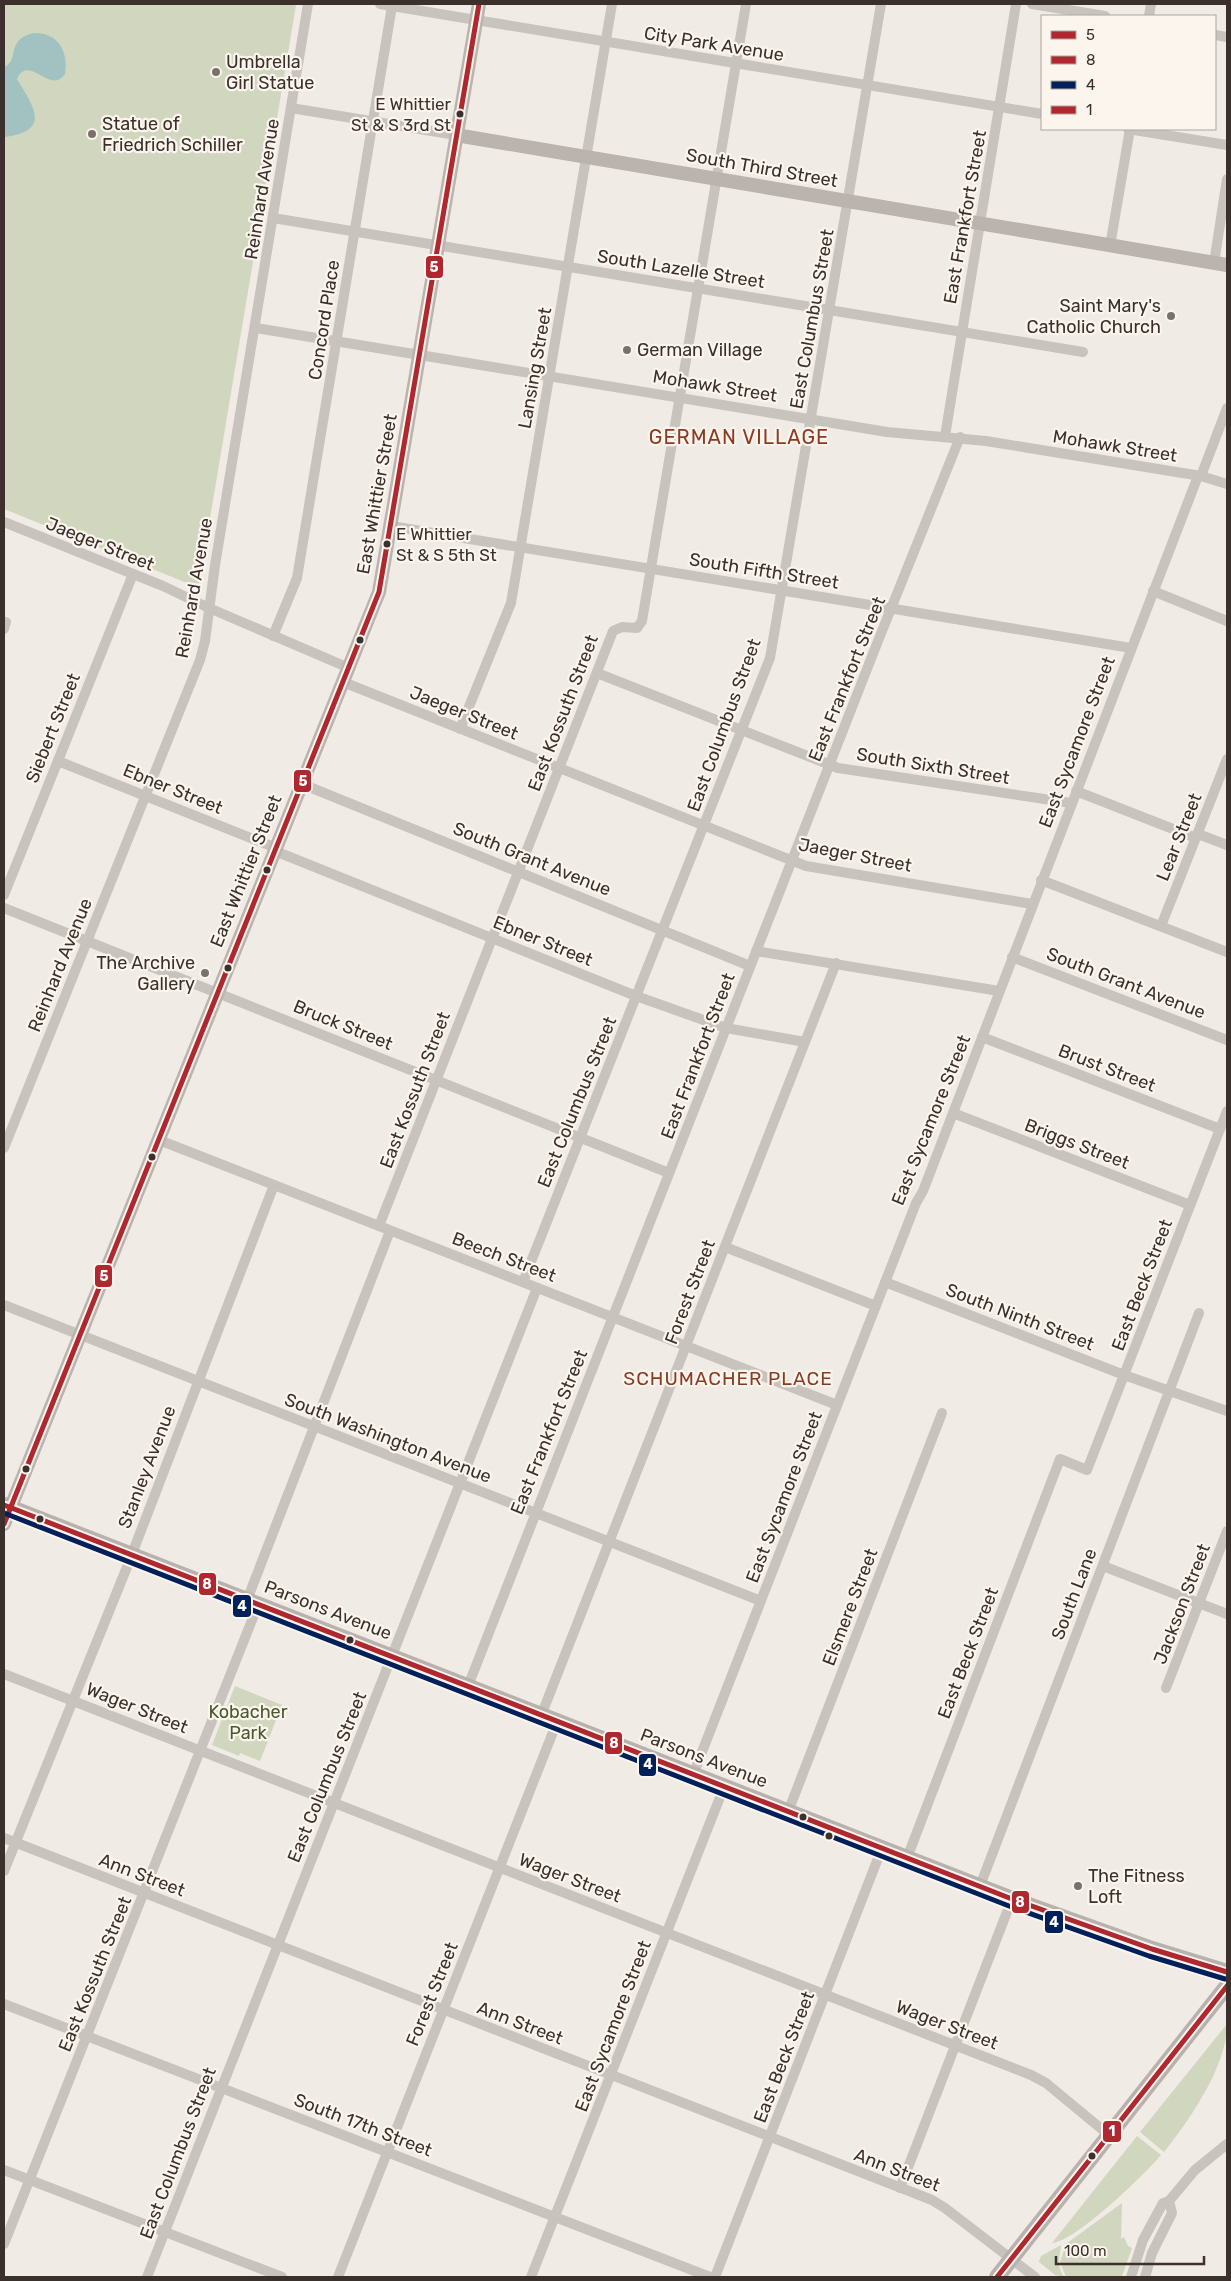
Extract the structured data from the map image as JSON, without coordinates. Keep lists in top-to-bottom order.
{
  "streets": {
    "main road": ["Parsons Avenue"],
    "street": [
      "City Park Avenue",
      "South Third Street",
      "Reinhard Avenue",
      "East Frankfort Street",
      "South Lazelle Street",
      "East Columbus Street",
      "Concord Place",
      "Lansing Street",
      "Mohawk Street",
      "East Whittier Street",
      "Jaeger Street",
      "South Fifth Street",
      "East Kossuth Street",
      "Siebert Street",
      "East Sycamore Street",
      "South Sixth Street",
      "Ebner Street",
      "Lear Street",
      "South Grant Avenue",
      "Bruck Street",
      "Brust Street",
      "Briggs Street",
      "Beech Street",
      "East Beck Street",
      "Forest Street",
      "South Ninth Street",
      "South Washington Avenue",
      "Stanley Avenue",
      "South Lane",
      "Jackson Street",
      "Elsmere Street",
      "Wager Street",
      "Ann Street",
      "South 17th Street"
    ]
  },
  "crossings": [
    ["City Park Avenue", "East Frankfort Street"],
    ["City Park Avenue", "East Columbus Street"],
    ["City Park Avenue", "Concord Place"],
    ["City Park Avenue", "Lansing Street"],
    ["City Park Avenue", "East Whittier Street"],
    ["City Park Avenue", "East Kossuth Street"],
    ["South Third Street", "Reinhard Avenue"],
    ["South Third Street", "East Frankfort Street"],
    ["South Third Street", "East Columbus Street"],
    ["South Third Street", "Concord Place"],
    ["South Third Street", "Lansing Street"],
    ["South Third Street", "East Whittier Street"],
    ["South Third Street", "East Kossuth Street"],
    ["Reinhard Avenue", "South Lazelle Street"],
    ["Reinhard Avenue", "Mohawk Street"],
    ["Reinhard Avenue", "Jaeger Street"],
    ["Reinhard Avenue", "Ebner Street"],
    ["Reinhard Avenue", "Bruck Street"],
    ["East Frankfort Street", "South Lazelle Street"],
    ["East Frankfort Street", "Mohawk Street"],
    ["East Frankfort Street", "Jaeger Street"],
    ["East Frankfort Street", "South Fifth Street"],
    ["East Frankfort Street", "South Sixth Street"],
    ["East Frankfort Street", "Ebner Street"],
    ["East Frankfort Street", "South Grant Avenue"],
    ["East Frankfort Street", "Bruck Street"],
    ["East Frankfort Street", "Beech Street"],
    ["East Frankfort Street", "South Washington Avenue"],
    ["East Frankfort Street", "Parsons Avenue"],
    ["South Lazelle Street", "East Columbus Street"],
    ["South Lazelle Street", "Concord Place"],
    ["South Lazelle Street", "Lansing Street"],
    ["South Lazelle Street", "East Whittier Street"],
    ["South Lazelle Street", "East Kossuth Street"],
    ["East Columbus Street", "Mohawk Street"],
    ["East Columbus Street", "Jaeger Street"],
    ["East Columbus Street", "South Fifth Street"],
    ["East Columbus Street", "South Sixth Street"],
    ["East Columbus Street", "Ebner Street"],
    ["East Columbus Street", "South Grant Avenue"],
    ["East Columbus Street", "Bruck Street"],
    ["East Columbus Street", "Beech Street"],
    ["East Columbus Street", "South Washington Avenue"],
    ["East Columbus Street", "Parsons Avenue"],
    ["East Columbus Street", "Wager Street"],
    ["East Columbus Street", "Ann Street"],
    ["East Columbus Street", "South 17th Street"],
    ["Concord Place", "Mohawk Street"],
    ["Concord Place", "Jaeger Street"],
    ["Lansing Street", "Mohawk Street"],
    ["Lansing Street", "Jaeger Street"],
    ["Lansing Street", "South Fifth Street"],
    ["Mohawk Street", "East Whittier Street"],
    ["Mohawk Street", "East Kossuth Street"],
    ["Mohawk Street", "East Sycamore Street"],
    ["East Whittier Street", "Jaeger Street"],
    ["East Whittier Street", "South Fifth Street"],
    ["East Whittier Street", "Ebner Street"],
    ["East Whittier Street", "South Grant Avenue"],
    ["East Whittier Street", "Bruck Street"],
    ["East Whittier Street", "Beech Street"],
    ["East Whittier Street", "South Washington Avenue"],
    ["East Whittier Street", "Parsons Avenue"],
    ["Jaeger Street", "East Kossuth Street"],
    ["Jaeger Street", "Siebert Street"],
    ["Jaeger Street", "East Sycamore Street"],
    ["South Fifth Street", "East Kossuth Street"],
    ["South Fifth Street", "East Sycamore Street"],
    ["East Kossuth Street", "South Sixth Street"],
    ["East Kossuth Street", "Ebner Street"],
    ["East Kossuth Street", "South Grant Avenue"],
    ["East Kossuth Street", "Bruck Street"],
    ["East Kossuth Street", "Beech Street"],
    ["East Kossuth Street", "South Washington Avenue"],
    ["East Kossuth Street", "Parsons Avenue"],
    ["East Kossuth Street", "Wager Street"],
    ["East Kossuth Street", "Ann Street"],
    ["East Kossuth Street", "South 17th Street"],
    ["Siebert Street", "Ebner Street"],
    ["East Sycamore Street", "South Sixth Street"],
    ["East Sycamore Street", "South Grant Avenue"],
    ["East Sycamore Street", "Brust Street"],
    ["East Sycamore Street", "Briggs Street"],
    ["East Sycamore Street", "Beech Street"],
    ["East Sycamore Street", "South Ninth Street"],
    ["East Sycamore Street", "South Washington Avenue"],
    ["East Sycamore Street", "Parsons Avenue"],
    ["East Sycamore Street", "Wager Street"],
    ["East Sycamore Street", "Ann Street"],
    ["East Sycamore Street", "South 17th Street"],
    ["Ebner Street", "Forest Street"],
    ["Brust Street", "East Beck Street"],
    ["Briggs Street", "East Beck Street"],
    ["Beech Street", "Forest Street"],
    ["Beech Street", "Stanley Avenue"],
    ["East Beck Street", "South Ninth Street"],
    ["East Beck Street", "Parsons Avenue"],
    ["East Beck Street", "Wager Street"],
    ["East Beck Street", "Ann Street"],
    ["Forest Street", "South Washington Avenue"],
    ["Forest Street", "Parsons Avenue"],
    ["Forest Street", "Wager Street"],
    ["Forest Street", "Ann Street"],
    ["Forest Street", "South 17th Street"],
    ["South Ninth Street", "South Lane"],
    ["South Washington Avenue", "Stanley Avenue"],
    ["Stanley Avenue", "Parsons Avenue"],
    ["Stanley Avenue", "Wager Street"],
    ["Stanley Avenue", "Ann Street"],
    ["South Lane", "Parsons Avenue"],
    ["Elsmere Street", "Parsons Avenue"]
  ],
  "districts": ["GERMAN VILLAGE", "SCHUMACHER PLACE"],
  "parks": ["Kobacher Park"],
  "places": [
    "Umbrella Girl Statue",
    "E Whittier St & S 3rd St",
    "Statue of Friedrich Schiller",
    "Saint Mary's Catholic Church",
    "German Village",
    "E Whittier St & S 5th St",
    "The Archive Gallery",
    "The Fitness Loft"
  ],
  "lines": [
    "transit line 5",
    "transit line 8",
    "transit line 4",
    "transit line 1"
  ],
  "legend": [
    "5",
    "8",
    "4",
    "1"
  ],
  "scale_bar": "100 m"
}
